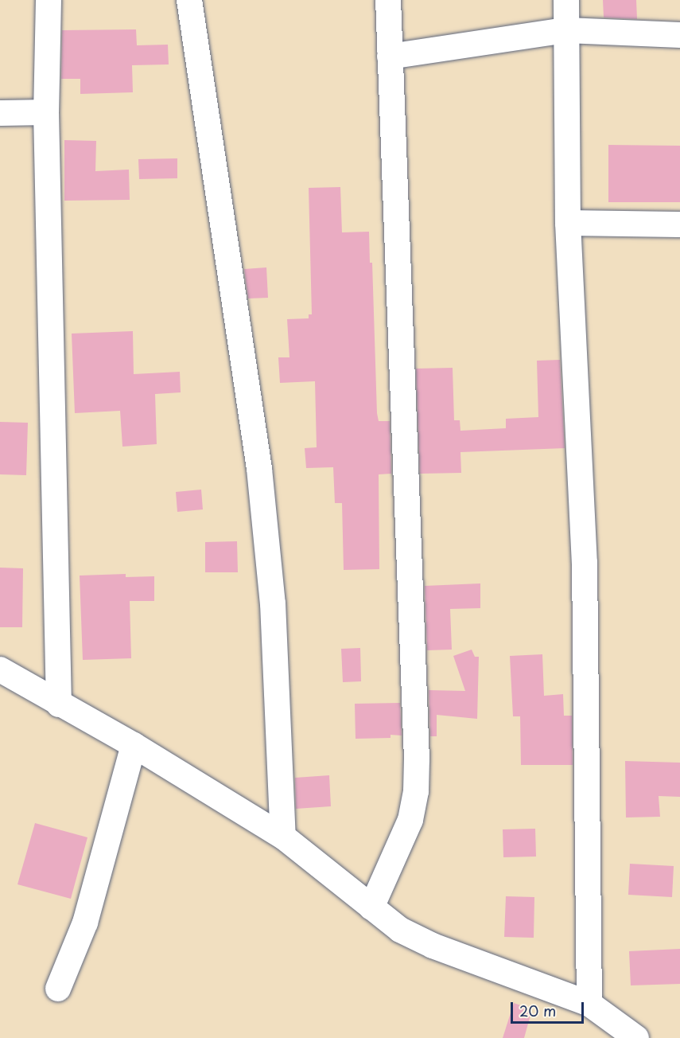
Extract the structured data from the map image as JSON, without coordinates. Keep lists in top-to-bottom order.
{
  "scale_bar": "20 m"
}
